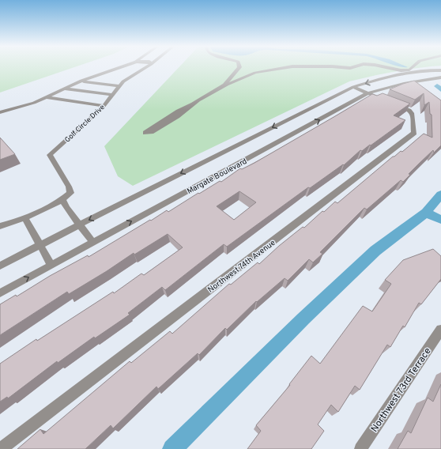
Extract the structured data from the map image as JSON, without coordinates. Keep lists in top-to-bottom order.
{
  "streets": {
    "street": [
      "Golf Circle Drive",
      "Margate Boulevard",
      "Northwest 74th Avenue",
      "Northwest 73rd Terrace"
    ]
  },
  "crossings": [
    ["Margate Boulevard", "Northwest 74th Avenue"]
  ]
}
